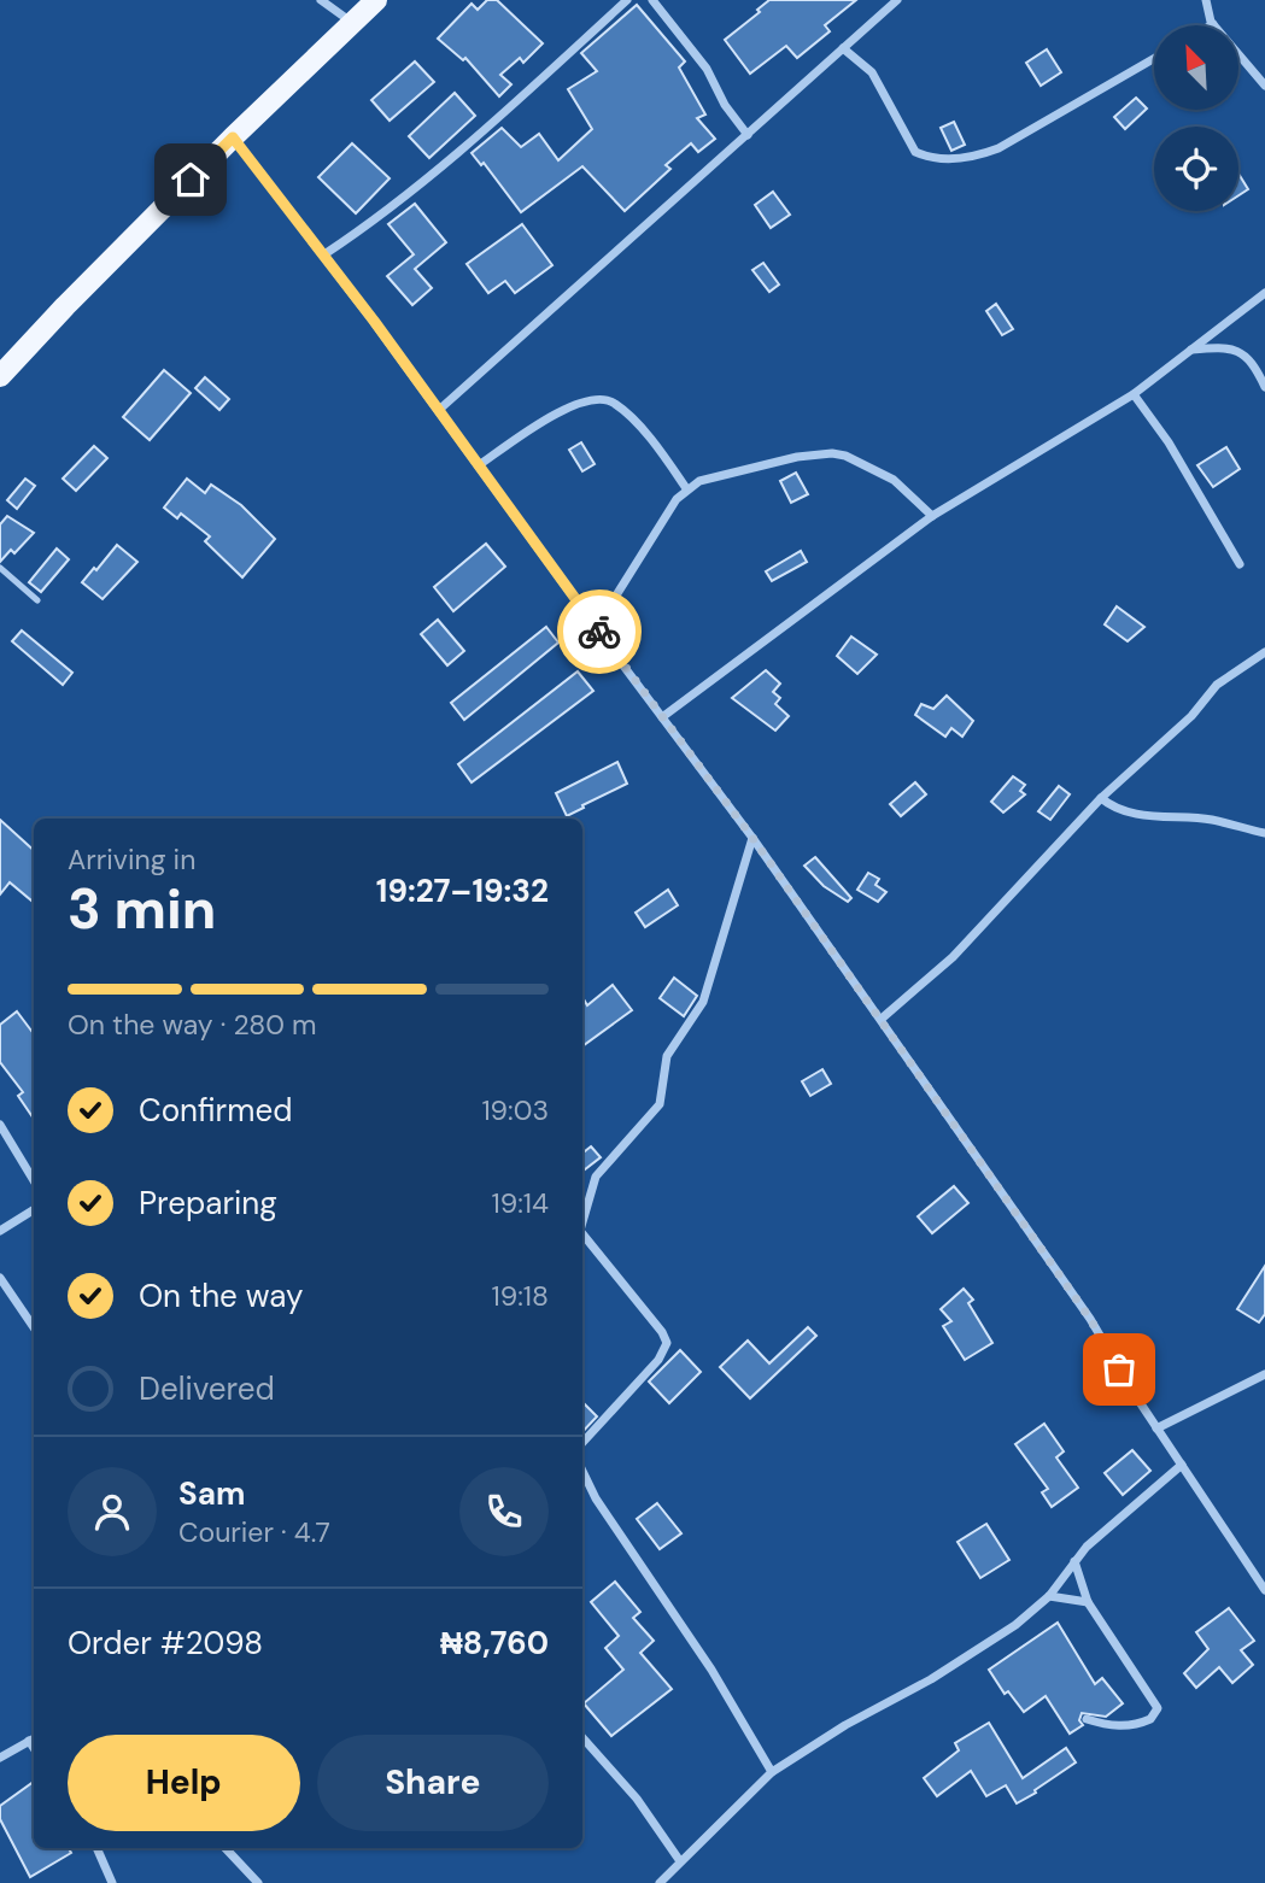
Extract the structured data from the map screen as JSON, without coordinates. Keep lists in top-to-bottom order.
{
  "north": "top left",
  "page": {
    "heading": ["3 min", "Arriving in", "19:27–19:32"],
    "panel": [
      "Sam",
      "Courier · 4.7",
      "Order #2098",
      "₦8,760"
    ],
    "bar": "On the way · 280 m",
    "list": [
      ["Confirmed", "19:03"],
      ["Preparing", "19:14"],
      ["On the way", "19:18"],
      "Delivered"
    ],
    "buttons": ["Help", "Share"]
  }
}
